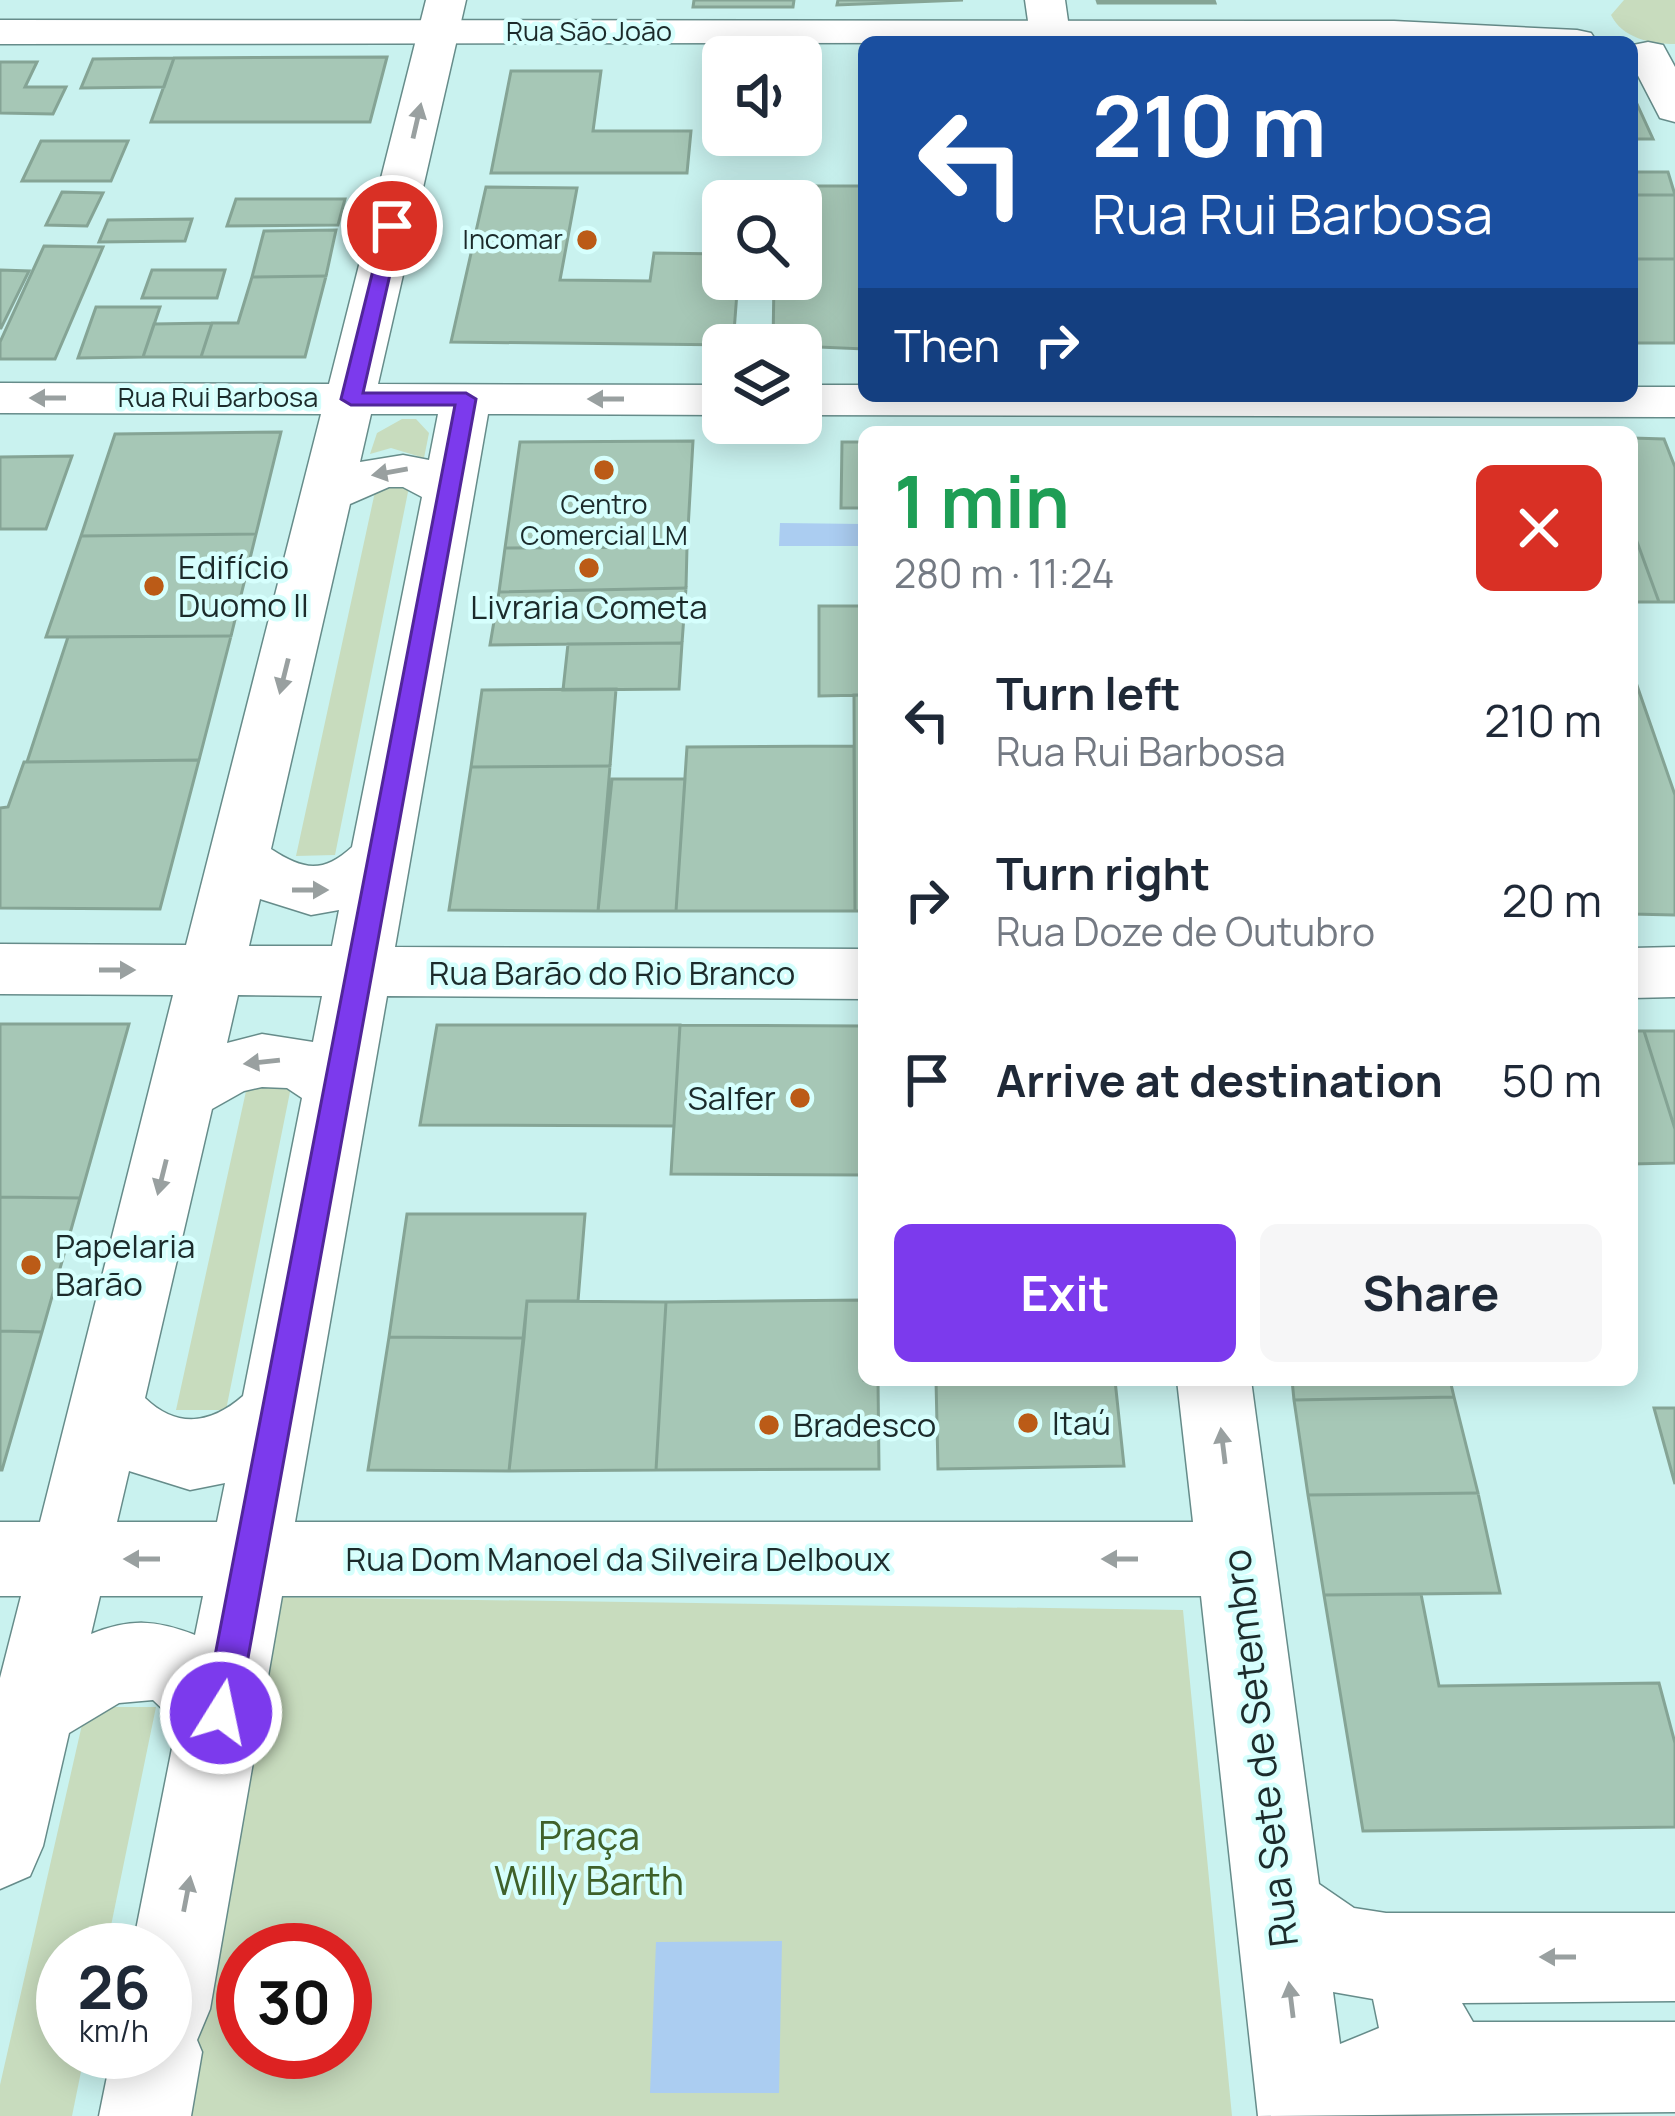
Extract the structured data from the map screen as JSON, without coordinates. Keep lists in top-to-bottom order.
{
  "streets": {
    "street": [
      "Rua São João",
      "Rua Rui Barbosa",
      "Rua Barão do Rio Branco",
      "Rua Dom Manoel da Silveira Delboux",
      "Rua Sete de Setembro"
    ]
  },
  "crossings": [
    ["Rua Dom Manoel da Silveira Delboux", "Rua Sete de Setembro"]
  ],
  "one_way": ["Rua Rui Barbosa", "Rua Dom Manoel da Silveira Delboux"],
  "parks": ["Praça Willy Barth"],
  "places": [
    "Incomar",
    "Centro Comercial LM",
    "Livraria Cometa",
    "Edifício Duomo II",
    "Salfer",
    "Papelaria Barão",
    "Itaú",
    "Bradesco"
  ],
  "page": {
    "turn": ["210 m", "Rua Rui Barbosa"],
    "then": "Then",
    "heading": ["1 min", "280 m · 11:24"],
    "list": [
      {
        "name": "Turn left",
        "note": "Rua Rui Barbosa",
        "value": "210 m"
      },
      {
        "name": "Turn right",
        "note": "Rua Doze de Outubro",
        "value": "20 m"
      },
      {
        "name": "Arrive at destination",
        "value": "50 m"
      }
    ],
    "buttons": ["Exit", "Share"],
    "speed": "26 km/h",
    "limit": "30"
  }
}
